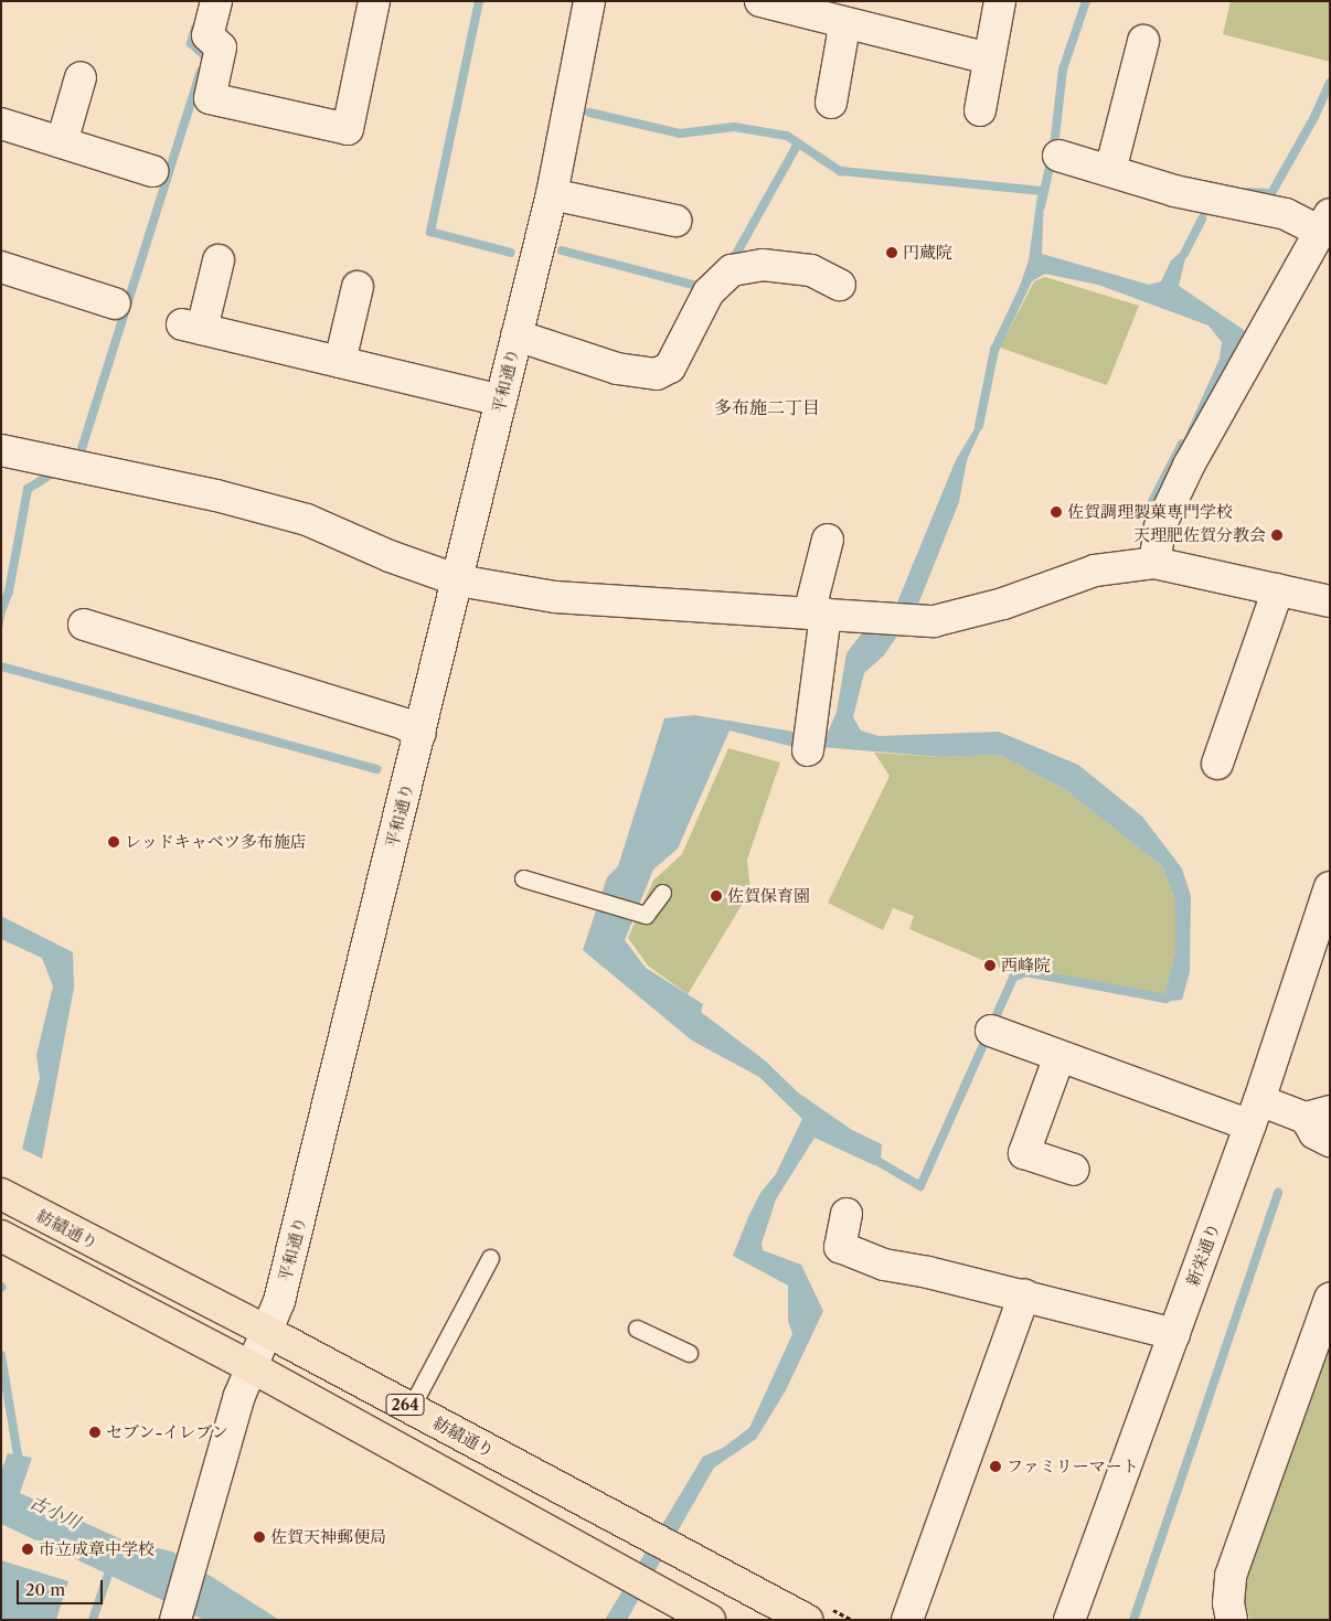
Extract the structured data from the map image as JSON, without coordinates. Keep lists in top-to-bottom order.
{
  "streets": {
    "highway": ["紡績通り", "264"],
    "street": ["平和通り", "新栄通り"]
  },
  "crossings": [
    ["平和通り", "紡績通り"],
    ["平和通り", "264"]
  ],
  "districts": ["多布施二丁目"],
  "water": ["古小川"],
  "places": [
    "円蔵院",
    "佐賀調理製菓専門学校",
    "天理肥佐賀分教会",
    "レッドキャベツ多布施店",
    "佐賀保育園",
    "西峰院",
    "セブン-イレブン",
    "ファミリーマート",
    "佐賀天神郵便局",
    "市立成章中学校"
  ],
  "scale_bar": "20 m"
}
